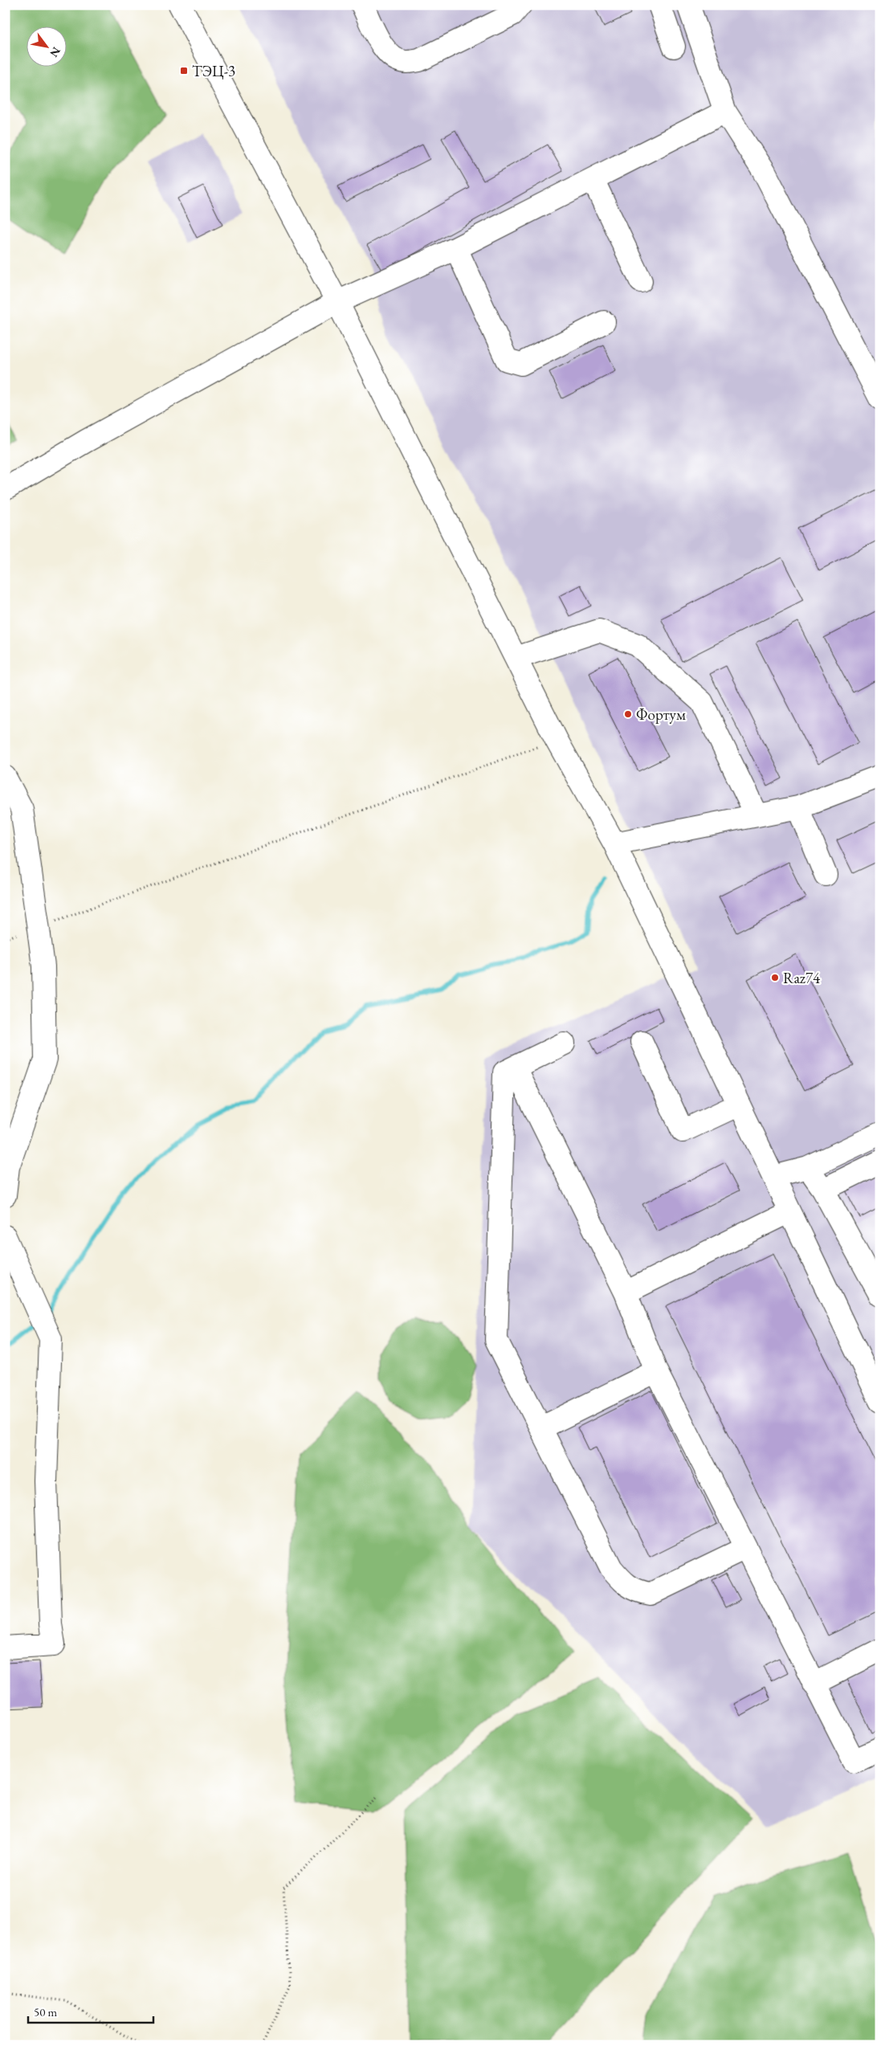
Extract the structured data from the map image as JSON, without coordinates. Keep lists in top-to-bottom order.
{
  "places": {
    "transit": ["ТЭЦ-3"],
    "other": ["Фортум", "Raz74"]
  },
  "scale_bar": "50 m",
  "north": "bottom right"
}
